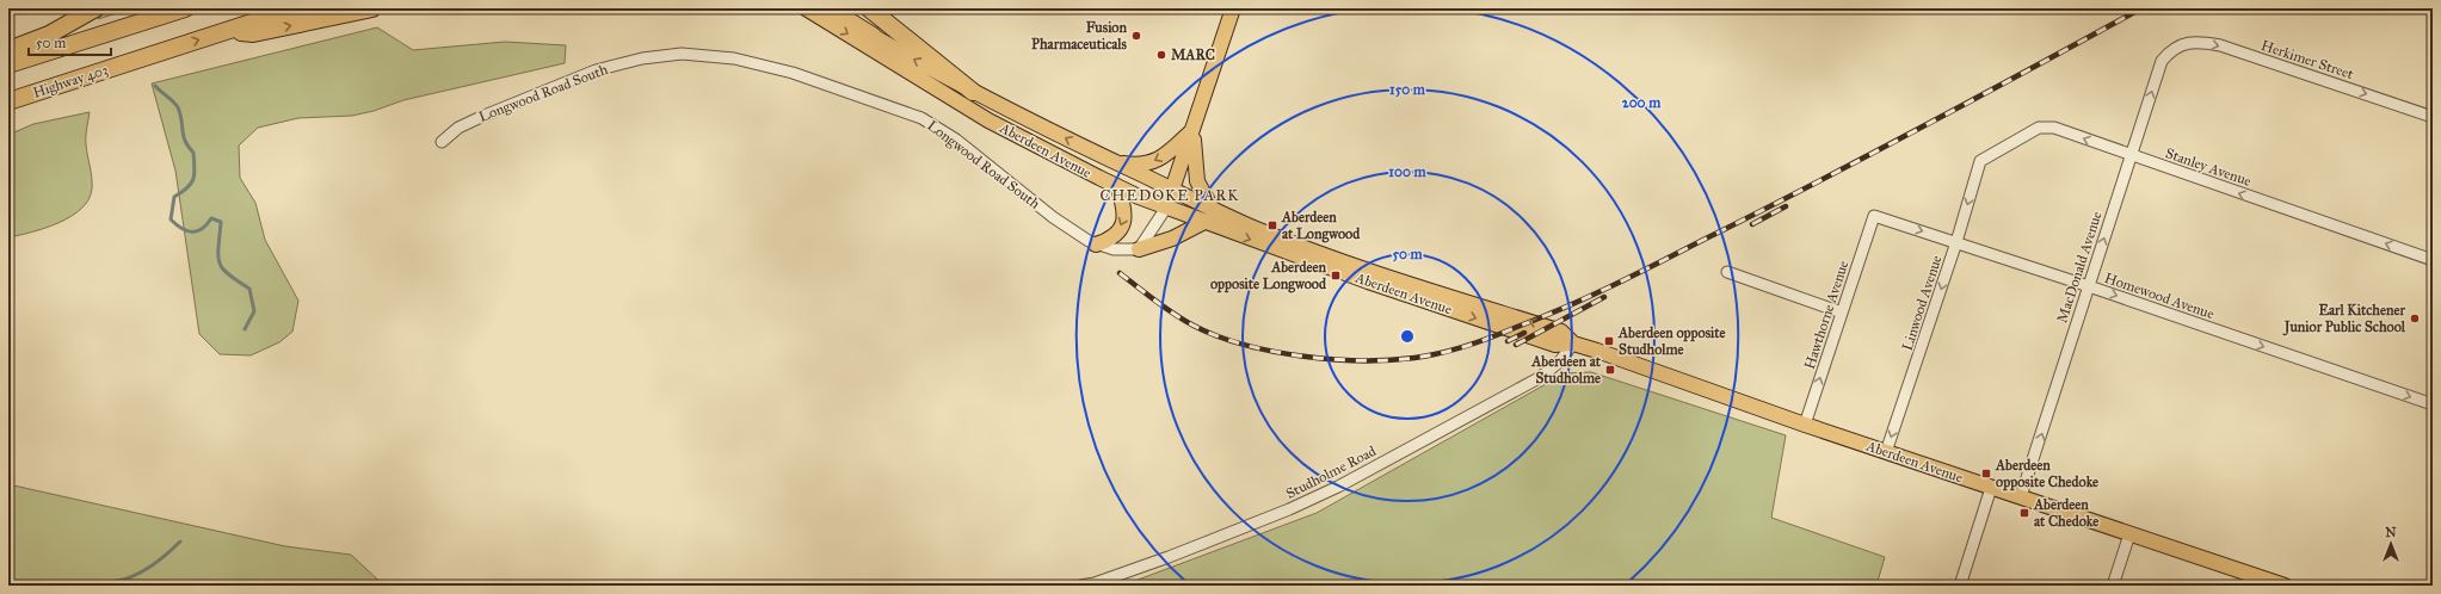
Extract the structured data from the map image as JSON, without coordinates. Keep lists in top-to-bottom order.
{
  "streets": {
    "highway": ["Highway 403"],
    "main road": ["Aberdeen Avenue"],
    "street": [
      "Herkimer Street",
      "Longwood Road South",
      "Stanley Avenue",
      "MacDonald Avenue",
      "Homewood Avenue",
      "Linwood Avenue",
      "Hawthorne Avenue",
      "Studholme Road"
    ]
  },
  "crossings": [
    ["Herkimer Street", "MacDonald Avenue"],
    ["Aberdeen Avenue", "MacDonald Avenue"],
    ["Aberdeen Avenue", "Linwood Avenue"],
    ["Aberdeen Avenue", "Hawthorne Avenue"],
    ["Aberdeen Avenue", "Studholme Road"],
    ["Stanley Avenue", "MacDonald Avenue"],
    ["Stanley Avenue", "Linwood Avenue"],
    ["MacDonald Avenue", "Homewood Avenue"],
    ["Homewood Avenue", "Linwood Avenue"],
    ["Homewood Avenue", "Hawthorne Avenue"]
  ],
  "one_way": [
    "Herkimer Street",
    "Stanley Avenue",
    "MacDonald Avenue",
    "Homewood Avenue",
    "Linwood Avenue",
    "Hawthorne Avenue"
  ],
  "districts": ["CHEDOKE PARK"],
  "places": {
    "other": ["Fusion Pharmaceuticals", "MARC", "Earl Kitchener Junior Public School"],
    "transit": [
      "Aberdeen at Longwood",
      "Aberdeen opposite Longwood",
      "Aberdeen opposite Studholme",
      "Aberdeen at Studholme",
      "Aberdeen opposite Chedoke",
      "Aberdeen at Chedoke"
    ]
  },
  "scale_bar": "50 m",
  "north": "top",
  "rings": [
    "150 m",
    "200 m",
    "100 m",
    "50 m"
  ]
}
